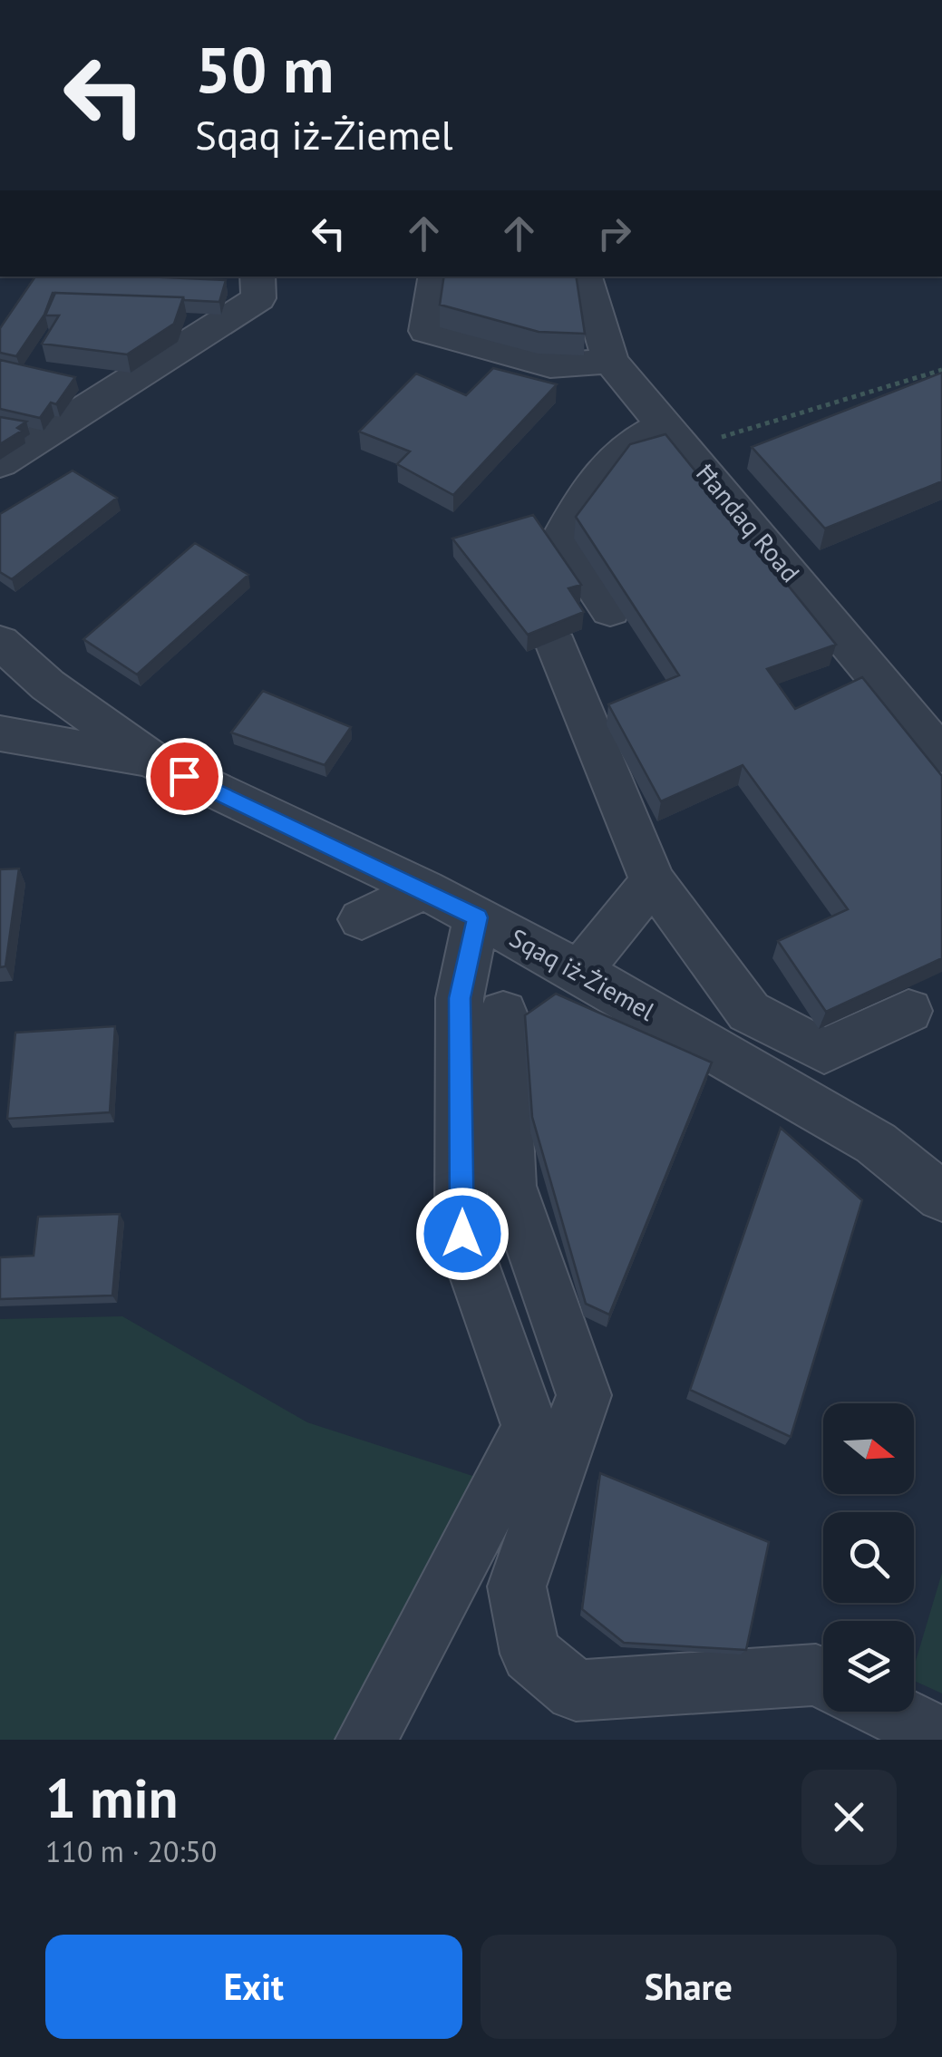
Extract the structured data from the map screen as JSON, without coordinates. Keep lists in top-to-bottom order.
{
  "streets": {
    "street": ["Ħandaq Road", "Sqaq iż-Żiemel"]
  },
  "north": "right",
  "page": {
    "turn": ["50 m", "Sqaq iż-Żiemel"],
    "heading": ["1 min", "110 m · 20:50"],
    "buttons": ["Exit", "Share"]
  }
}
